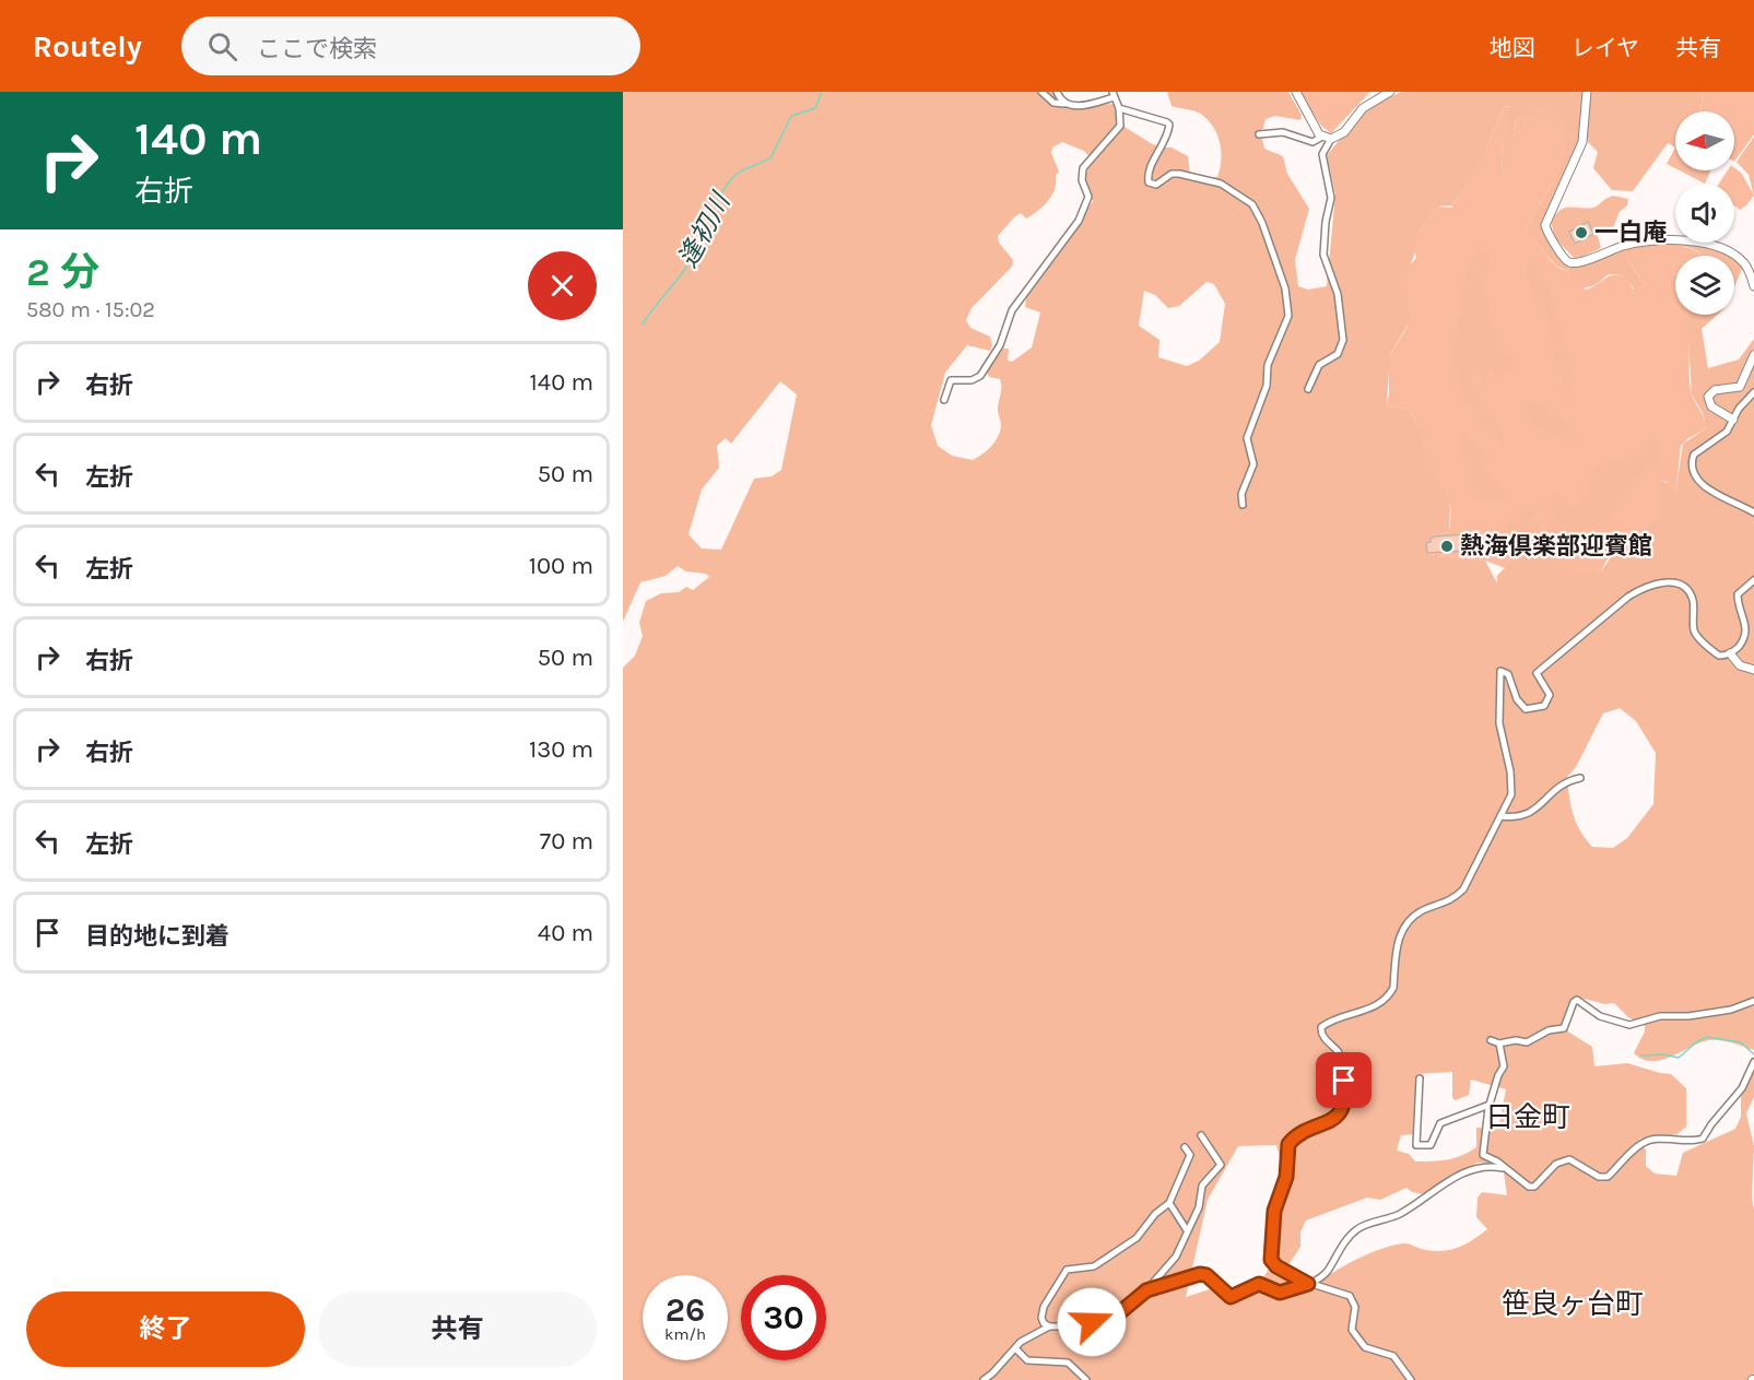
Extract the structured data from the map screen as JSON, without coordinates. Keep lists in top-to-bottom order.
{
  "districts": ["日金町", "笹良ヶ台町"],
  "water": ["逢初川"],
  "places": ["一白庵", "熱海倶楽部迎賓館"],
  "north": "left",
  "page": {
    "header": "Routely",
    "search": "ここで検索",
    "nav": ["地図", "レイヤ", "共有"],
    "turn": ["140 m", "右折"],
    "heading": ["2 分", "580 m · 15:02"],
    "list": [
      {
        "name": "右折",
        "value": "140 m"
      },
      {
        "name": "左折",
        "value": "50 m"
      },
      {
        "name": "左折",
        "value": "100 m"
      },
      {
        "name": "右折",
        "value": "50 m"
      },
      {
        "name": "右折",
        "value": "130 m"
      },
      {
        "name": "左折",
        "value": "70 m"
      },
      {
        "name": "目的地に到着",
        "value": "40 m"
      }
    ],
    "speed": "26 km/h",
    "limit": "30",
    "buttons": ["終了", "共有"]
  }
}
